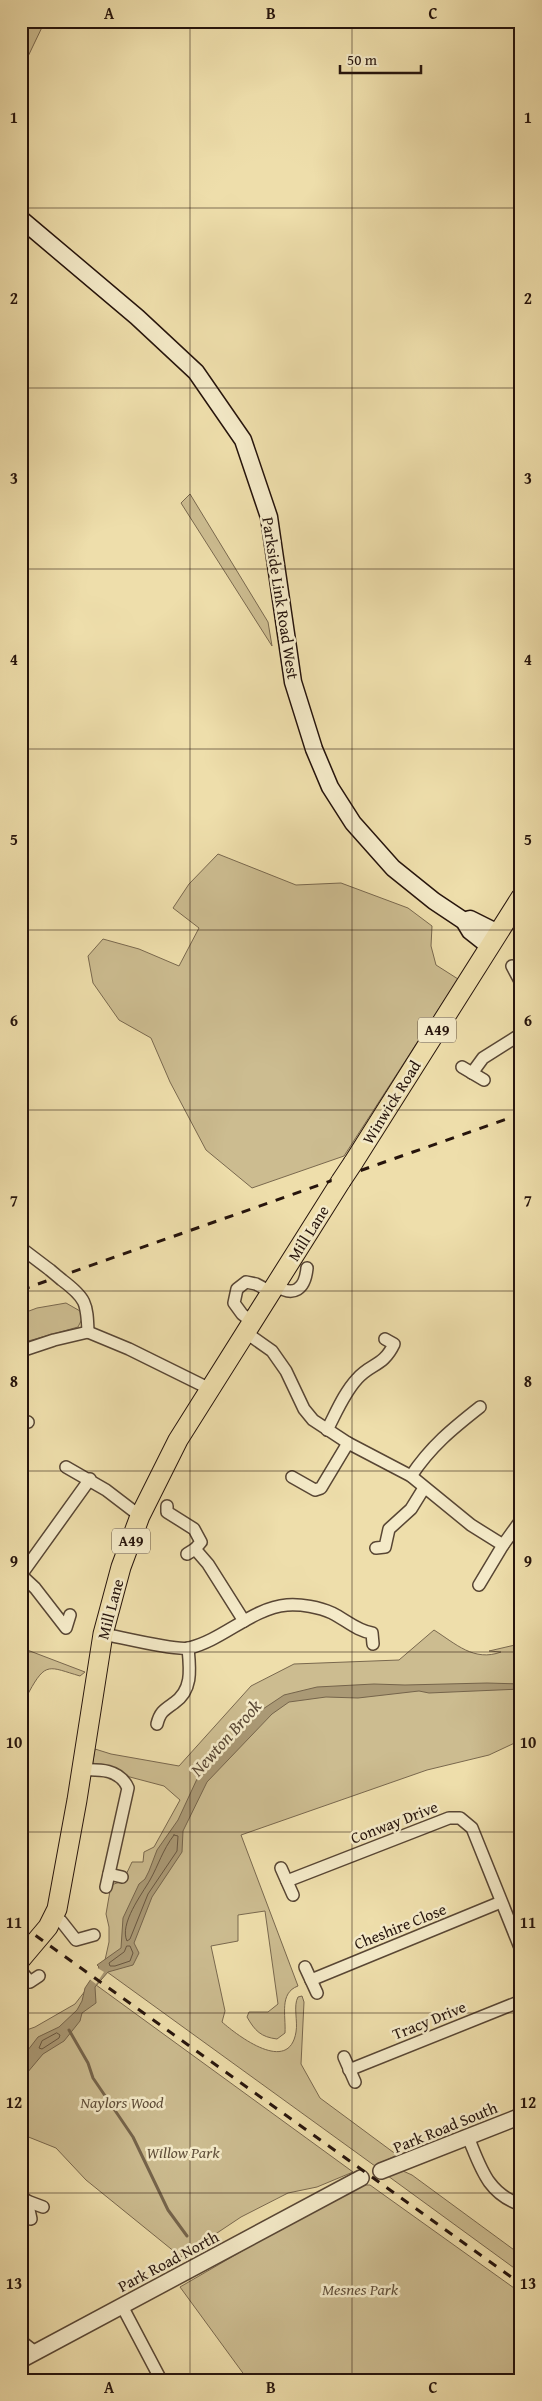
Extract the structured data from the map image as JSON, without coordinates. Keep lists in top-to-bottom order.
{
  "streets": {
    "main road": [
      "Parkside Link Road West",
      "A49",
      "Winwick Road",
      "Mill Lane"
    ],
    "street": [
      "Conway Drive",
      "Cheshire Close",
      "Tracy Drive",
      "Park Road South",
      "Park Road North"
    ]
  },
  "crossings": [
    ["Parkside Link Road West", "Winwick Road"],
    ["Winwick Road", "Mill Lane"],
    ["Conway Drive", "Cheshire Close"]
  ],
  "water": ["Newton Brook"],
  "parks": ["Naylors Wood", "Willow Park", "Mesnes Park"],
  "scale_bar": "50 m",
  "grid": {
    "columns": ["A", "B", "C"],
    "rows": [
      "1",
      "2",
      "3",
      "4",
      "5",
      "6",
      "7",
      "8",
      "9",
      "10",
      "11",
      "12",
      "13"
    ]
  }
}
